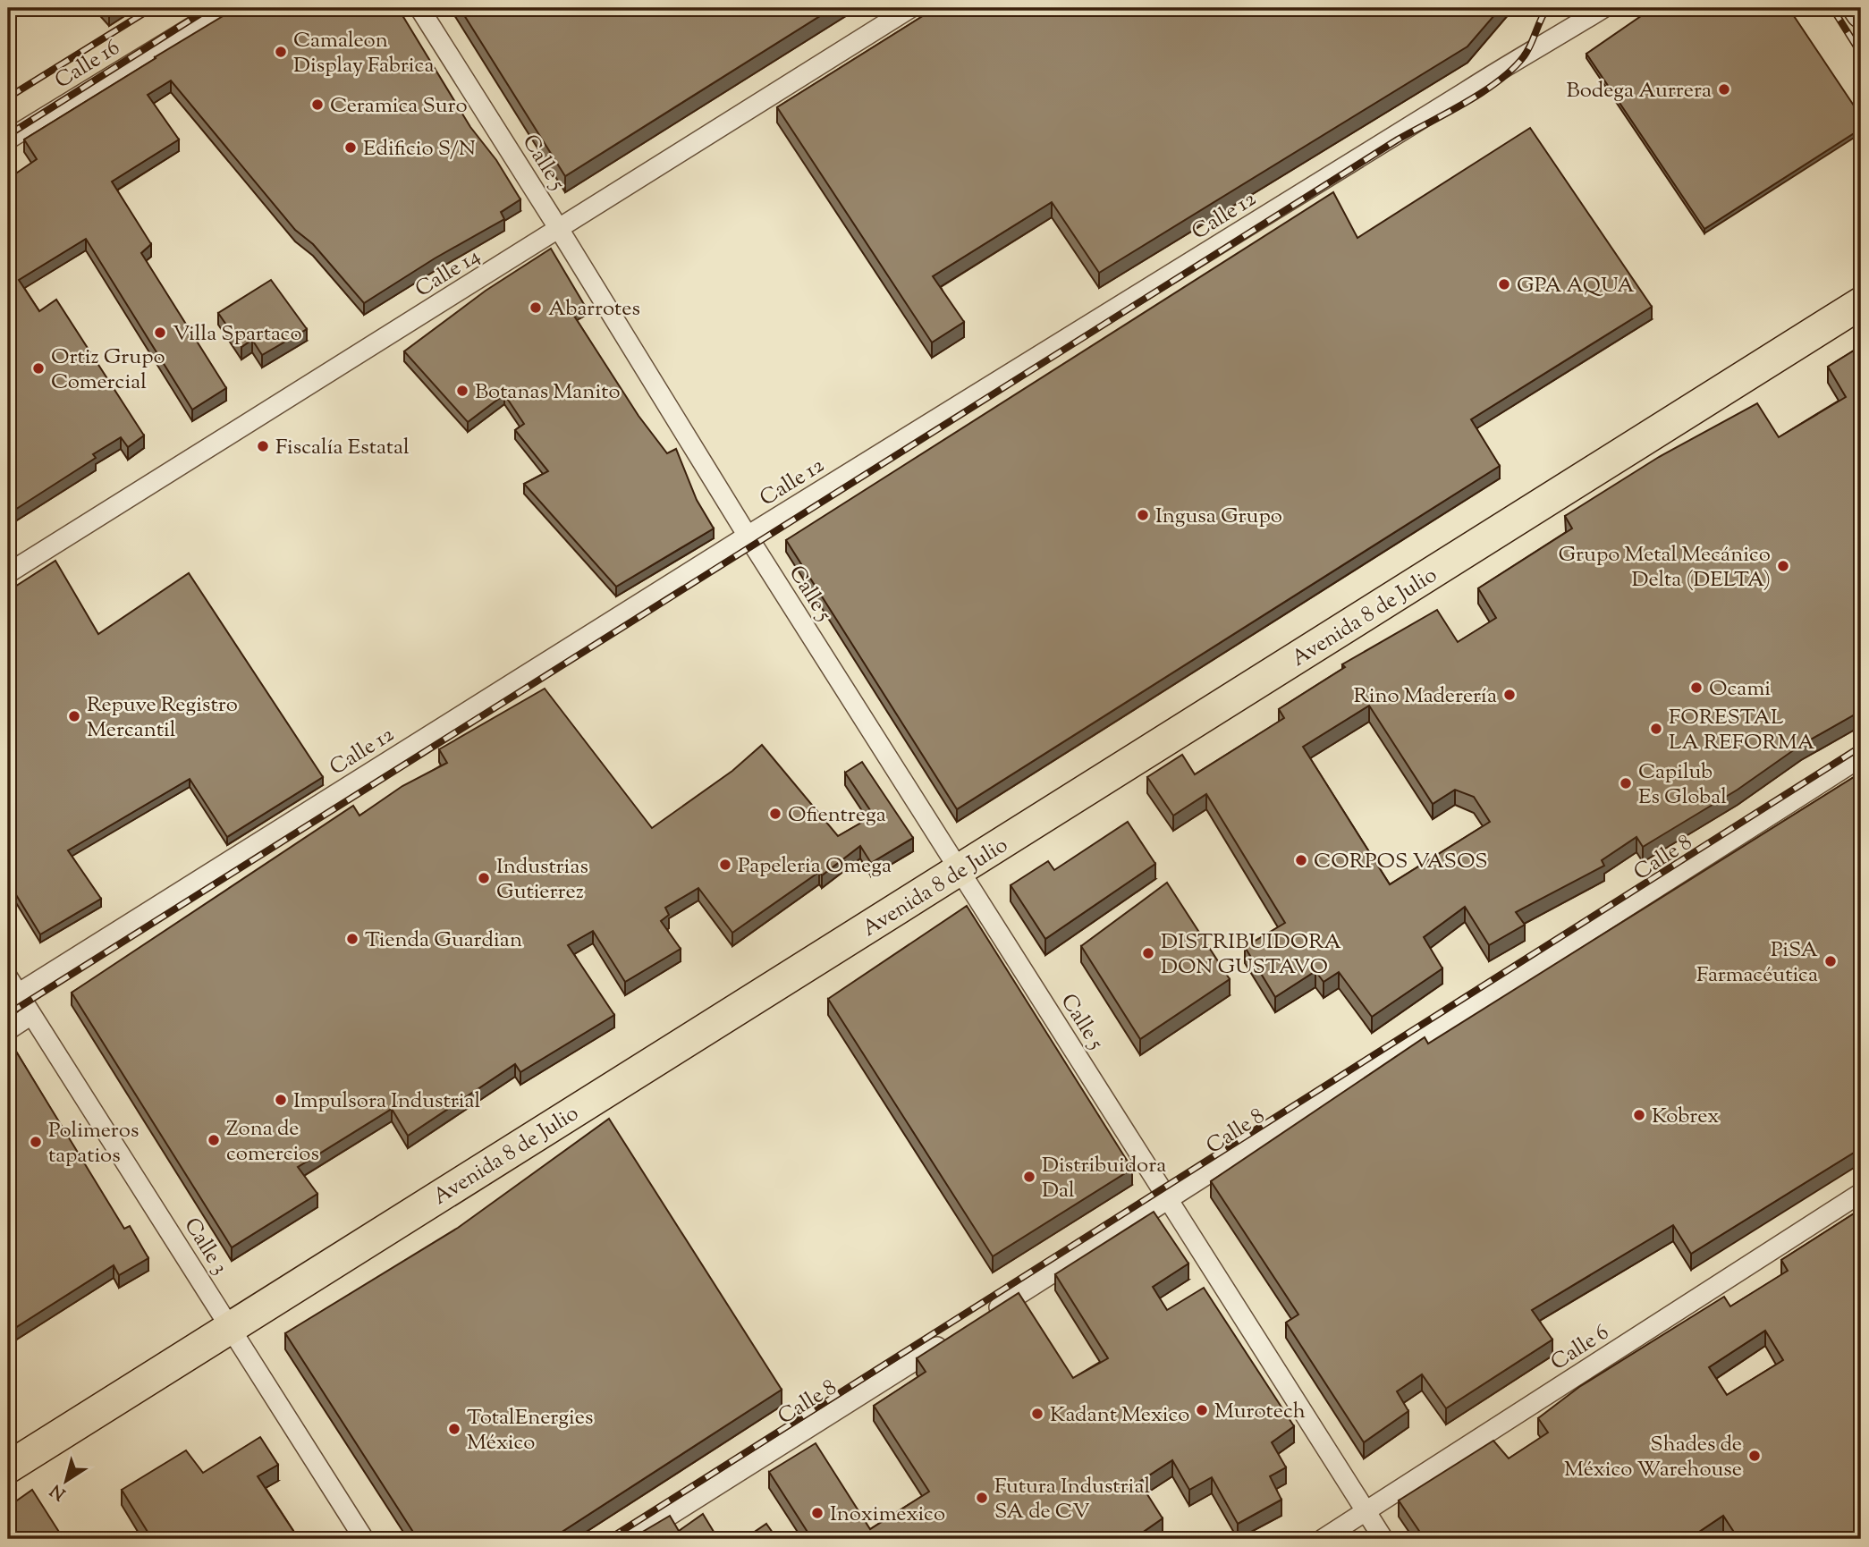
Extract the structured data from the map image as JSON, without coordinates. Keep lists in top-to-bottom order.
{
  "streets": {
    "main road": ["Avenida 8 de Julio"],
    "street": [
      "Calle 16",
      "Calle 5",
      "Calle 12",
      "Calle 14",
      "Calle 8",
      "Calle 3",
      "Calle 6"
    ]
  },
  "crossings": [
    ["Calle 5", "Calle 12"],
    ["Calle 5", "Calle 14"],
    ["Calle 5", "Avenida 8 de Julio"],
    ["Calle 5", "Calle 8"],
    ["Calle 5", "Calle 6"],
    ["Calle 12", "Calle 3"],
    ["Avenida 8 de Julio", "Calle 3"]
  ],
  "places": [
    "Camaleon Display Fabrica",
    "Bodega Aurrera",
    "Ceramica Suro",
    "Edificio S/N",
    "GPA AQUA",
    "Abarrotes",
    "Villa Spartaco",
    "Ortiz Grupo Comercial",
    "Botanas Manito",
    "Fiscalía Estatal",
    "Ingusa Grupo",
    "Grupo Metal Mecánico Delta (DELTA)",
    "Ocami",
    "Rino Maderería",
    "Repuve Registro Mercantil",
    "FORESTAL LA REFORMA",
    "Capilub Es Global",
    "Ofientrega",
    "CORPOS VASOS",
    "Papeleria Omega",
    "Industrias Gutierrez",
    "Tienda Guardian",
    "DISTRIBUIDORA DON GUSTAVO",
    "PiSA Farmacéutica",
    "Impulsora Industrial",
    "Kobrex",
    "Zona de comercios",
    "Polimeros tapatios",
    "Distribuidora Dal",
    "Murotech",
    "Kadant Mexico",
    "TotalEnergies México",
    "Shades de México Warehouse",
    "Futura Industrial SA de CV",
    "Inoximexico"
  ],
  "north": "bottom left"
}
